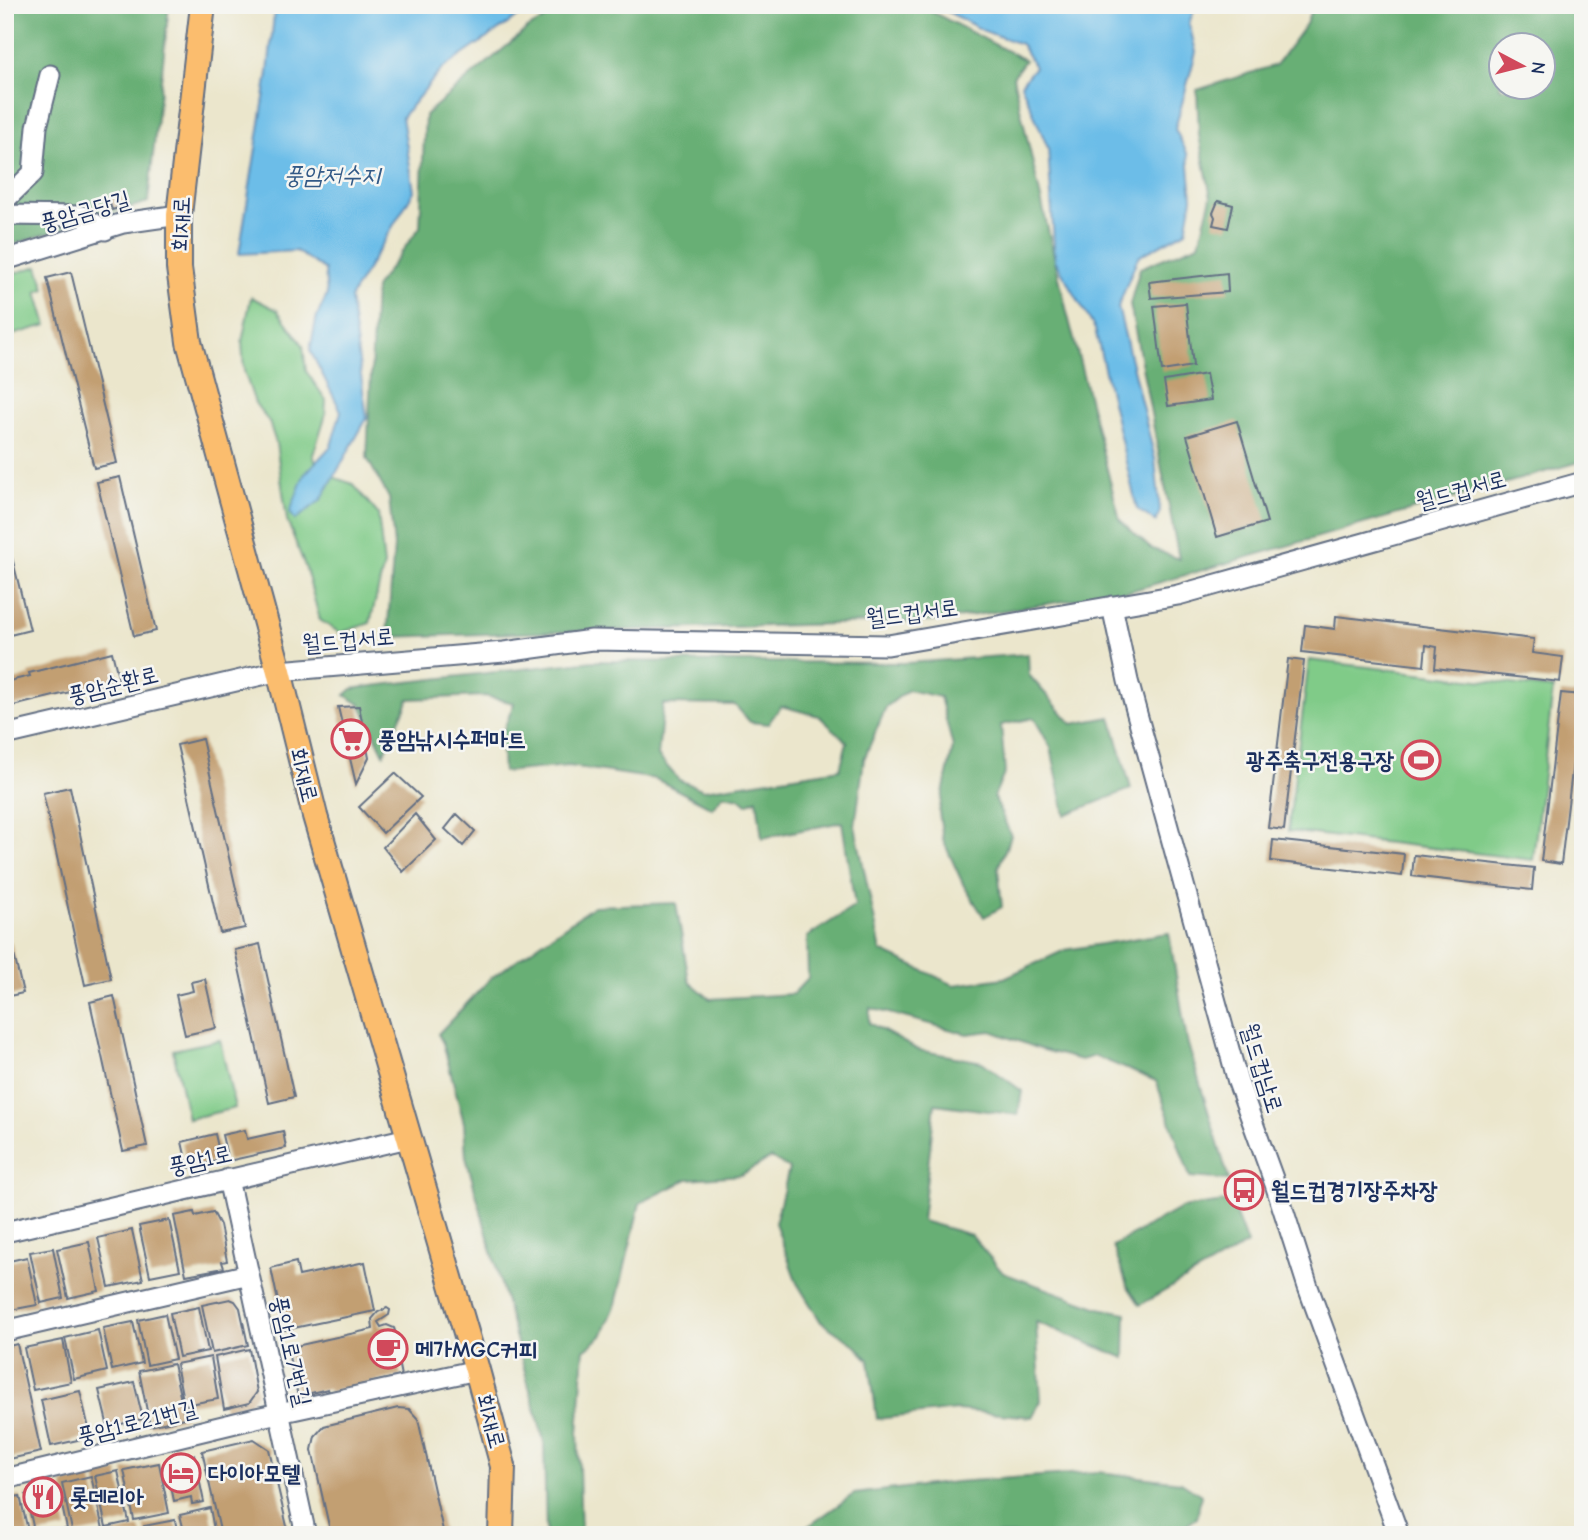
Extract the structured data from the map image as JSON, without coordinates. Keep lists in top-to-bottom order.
{
  "streets": {
    "main road": ["회재로"],
    "street": [
      "풍암금당길",
      "월드컵서로",
      "풍암순환로",
      "월드컵남로",
      "풍암1로",
      "풍암1로7번길",
      "풍암1로21번길"
    ]
  },
  "crossings": [
    ["풍암금당길", "회재로"],
    ["회재로", "월드컵서로"],
    ["회재로", "풍암1로"],
    ["회재로", "풍암1로21번길"],
    ["월드컵서로", "풍암순환로"],
    ["월드컵서로", "월드컵남로"],
    ["풍암1로", "풍암1로7번길"],
    ["풍암1로7번길", "풍암1로21번길"]
  ],
  "water": ["풍암저수지"],
  "places": {
    "supermarket": ["풍암낚시수퍼마트"],
    "sports": ["광주축구전용구장"],
    "bus stop": ["월드컵경기장주차장"],
    "cafe": ["메가MGC커피"],
    "hotel": ["다이아모텔"],
    "restaurant": ["롯데리아"]
  },
  "north": "right"
}
